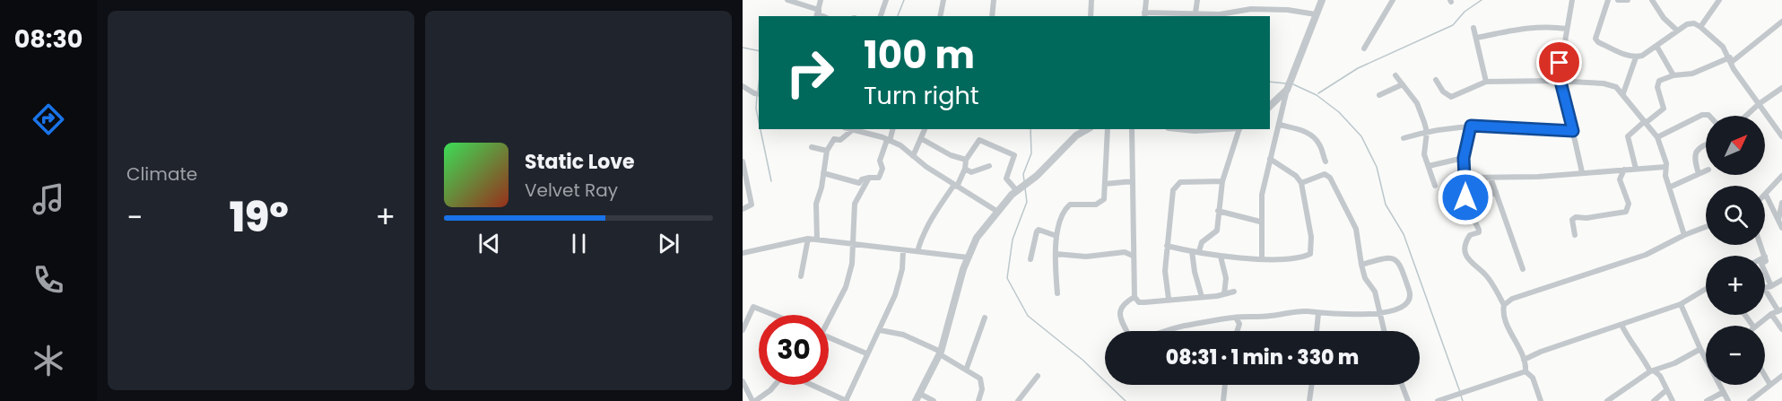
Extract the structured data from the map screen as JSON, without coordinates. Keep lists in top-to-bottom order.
{
  "north": "top right",
  "page": {
    "tabs": "08:30",
    "tile": "Climate",
    "turn": ["100 m", "Turn right"],
    "map_buttons": ["+", "−"],
    "song": ["Static Love", "Velvet Ray"],
    "heat": ["−", "19°", "+"],
    "limit": "30",
    "trip": "08:31 · 1 min · 330 m"
  }
}
